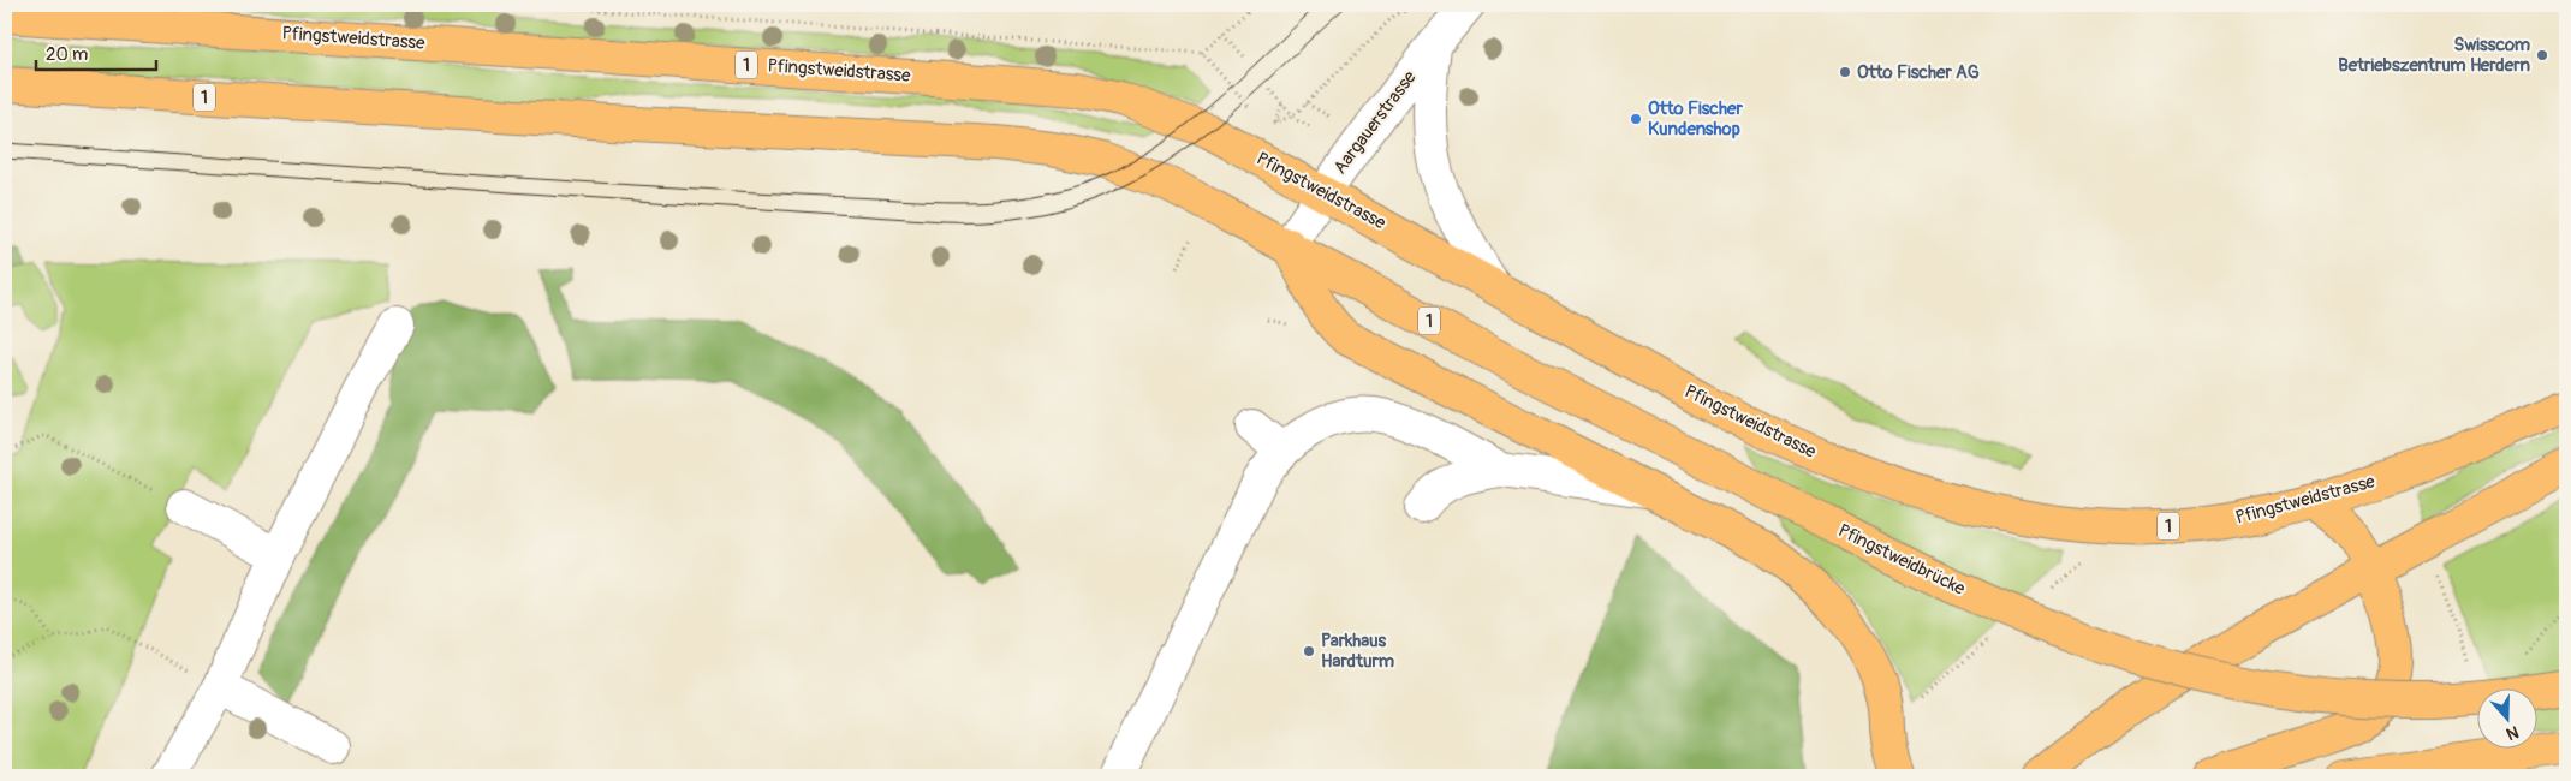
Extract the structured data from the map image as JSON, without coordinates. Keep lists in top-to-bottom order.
{
  "streets": {
    "main road": ["Pfingstweidstrasse", "1", "Pfingstweidbrücke"],
    "street": ["Aargauerstrasse"]
  },
  "crossings": [
    ["Pfingstweidstrasse", "Aargauerstrasse"],
    ["1", "Aargauerstrasse"],
    ["1", "Pfingstweidbrücke"],
    ["Aargauerstrasse", "Pfingstweidbrücke"]
  ],
  "places": [
    "Swisscom Betriebszentrum Herdern",
    "Otto Fischer AG",
    "Otto Fischer Kundenshop",
    "Parkhaus Hardturm"
  ],
  "scale_bar": "20 m",
  "north": "bottom"
}
